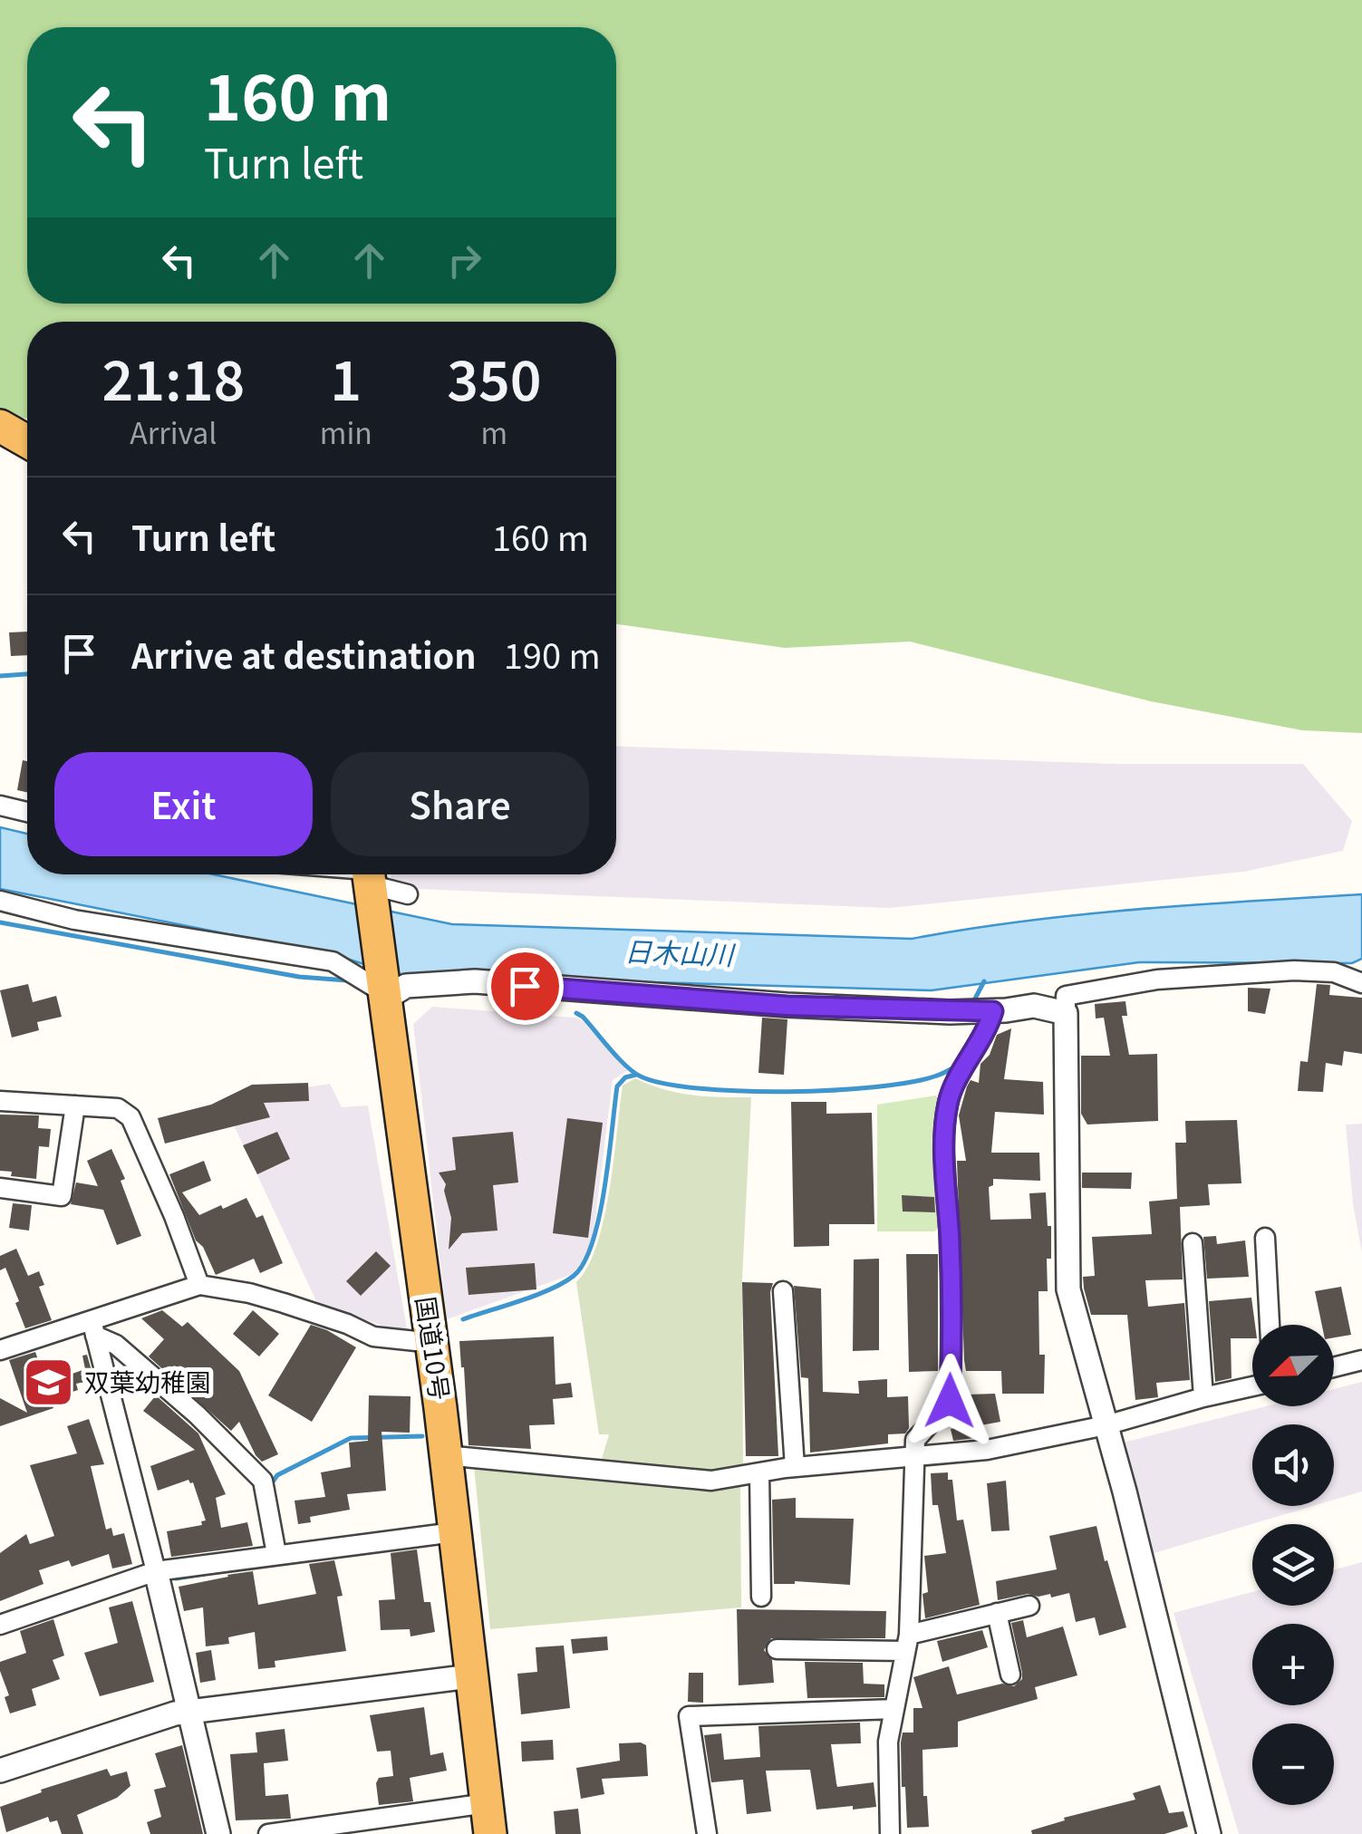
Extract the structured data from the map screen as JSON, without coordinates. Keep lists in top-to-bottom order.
{
  "streets": {
    "highway": ["国道10号"]
  },
  "water": ["日木山川"],
  "places": {
    "school or university": ["双葉幼稚園"]
  },
  "north": "bottom left",
  "page": {
    "turn": ["160 m", "Turn left"],
    "eta": [
      "21:18",
      "Arrival",
      "1",
      "min",
      "350",
      "m"
    ],
    "list": [
      {
        "name": "Turn left",
        "value": "160 m"
      },
      {
        "name": "Arrive at destination",
        "value": "190 m"
      }
    ],
    "buttons": ["Exit", "Share"],
    "map_buttons": ["+", "−"]
  }
}
